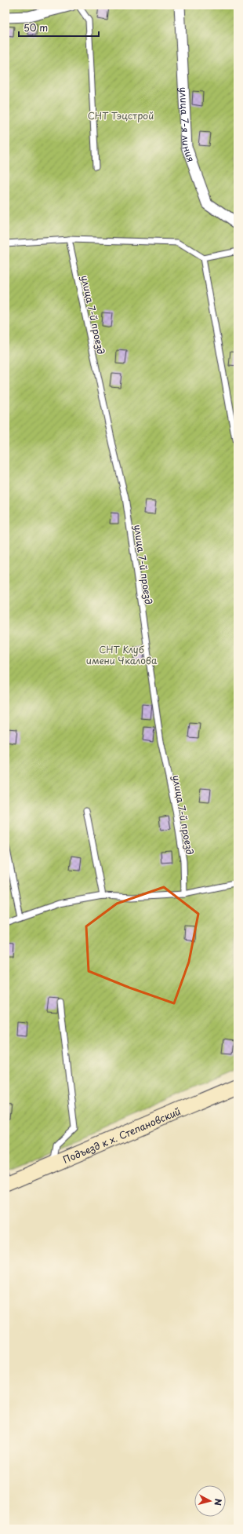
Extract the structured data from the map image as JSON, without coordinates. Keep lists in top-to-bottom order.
{
  "streets": {
    "street": ["улица 7-я линия", "Подъезд к х. Степановский"],
    "lane": ["улица 7-й проезд"]
  },
  "parks": ["СНТ Тэцстрой", "СНТ Клуб имени Чкалова"],
  "scale_bar": "50 m",
  "north": "right"
}
